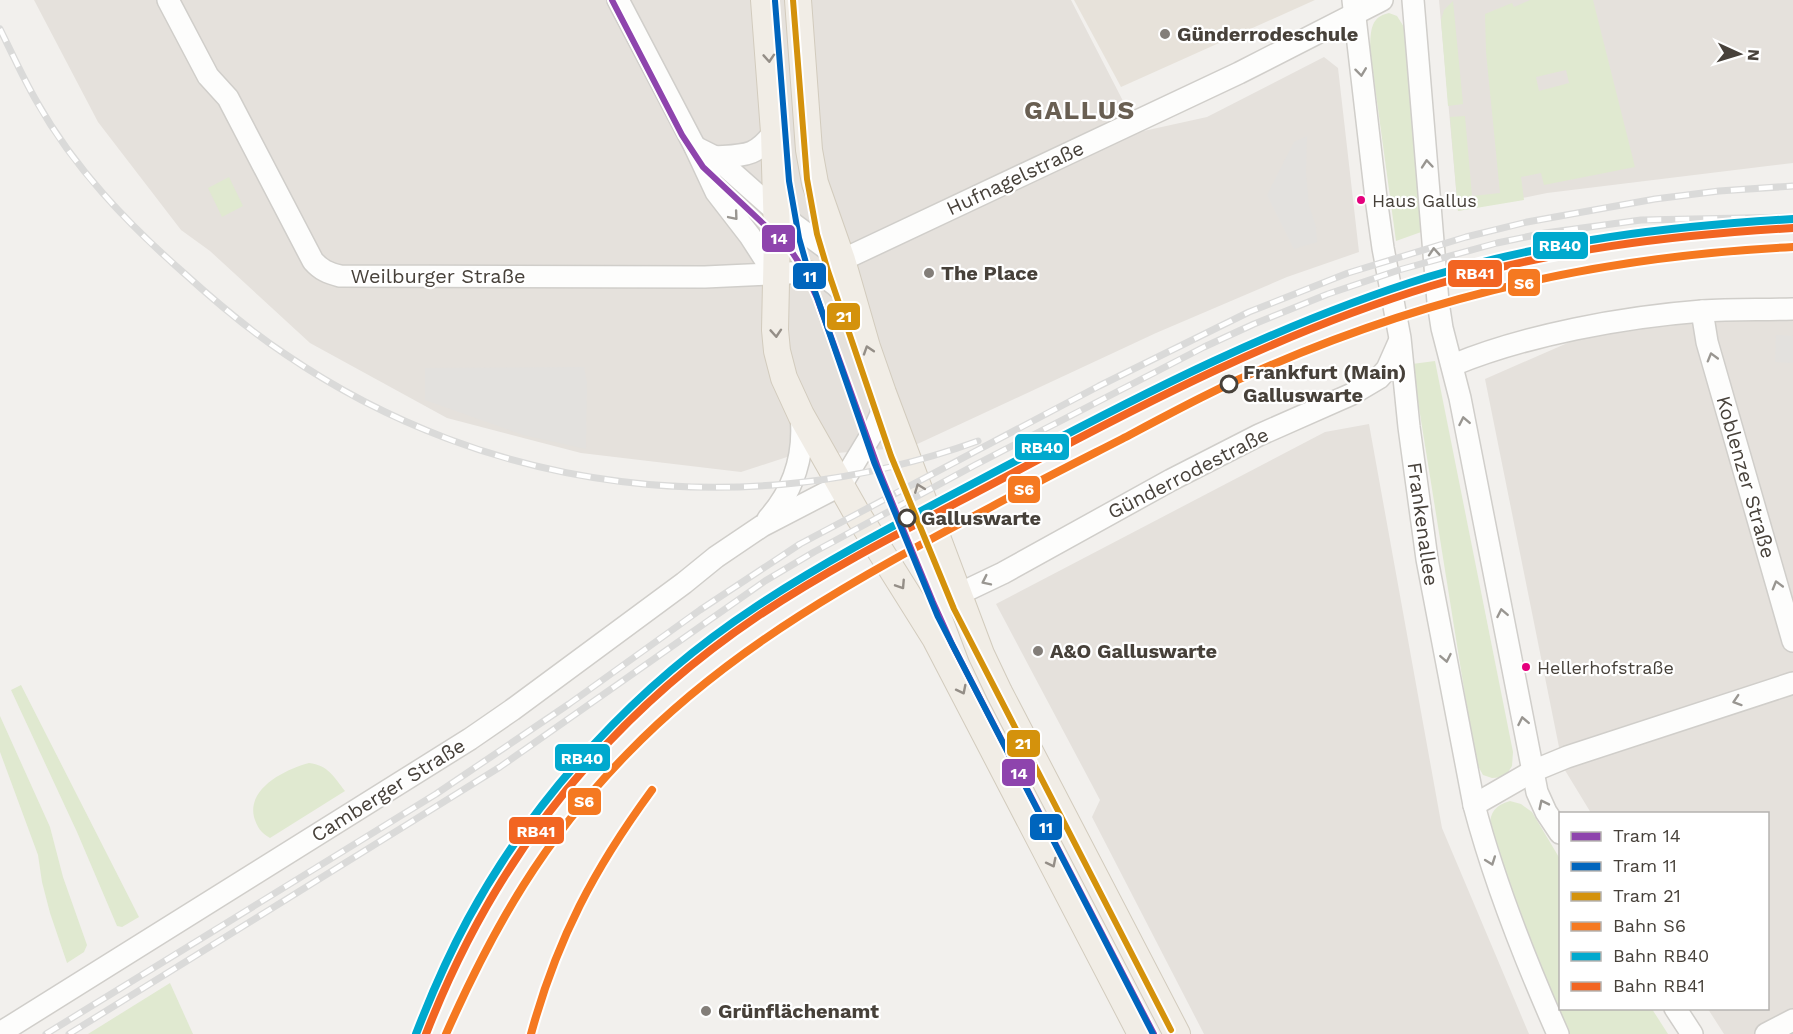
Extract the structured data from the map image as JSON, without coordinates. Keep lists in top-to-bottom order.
{
  "streets": {
    "street": [
      "Hufnagelstraße",
      "Weilburger Straße",
      "Günderrodestraße",
      "Koblenzer Straße",
      "Frankenallee",
      "Camberger Straße"
    ]
  },
  "crossings": [
    ["Hufnagelstraße", "Frankenallee"],
    ["Günderrodestraße", "Frankenallee"]
  ],
  "one_way": ["Günderrodestraße", "Koblenzer Straße"],
  "districts": ["GALLUS"],
  "places": [
    "Günderrodeschule",
    "Haus Gallus",
    "The Place",
    "Frankfurt (Main) Galluswarte",
    "Galluswarte",
    "A&O Galluswarte",
    "Hellerhofstraße",
    "Grünflächenamt"
  ],
  "lines": [
    "tram line 14",
    "tram line 21",
    "tram line 11",
    "rail line RB40",
    "rail line RB41",
    "rail line S6"
  ],
  "legend": [
    "Tram 14",
    "Tram 11",
    "Tram 21",
    "Bahn S6",
    "Bahn RB40",
    "Bahn RB41"
  ],
  "north": "right"
}
